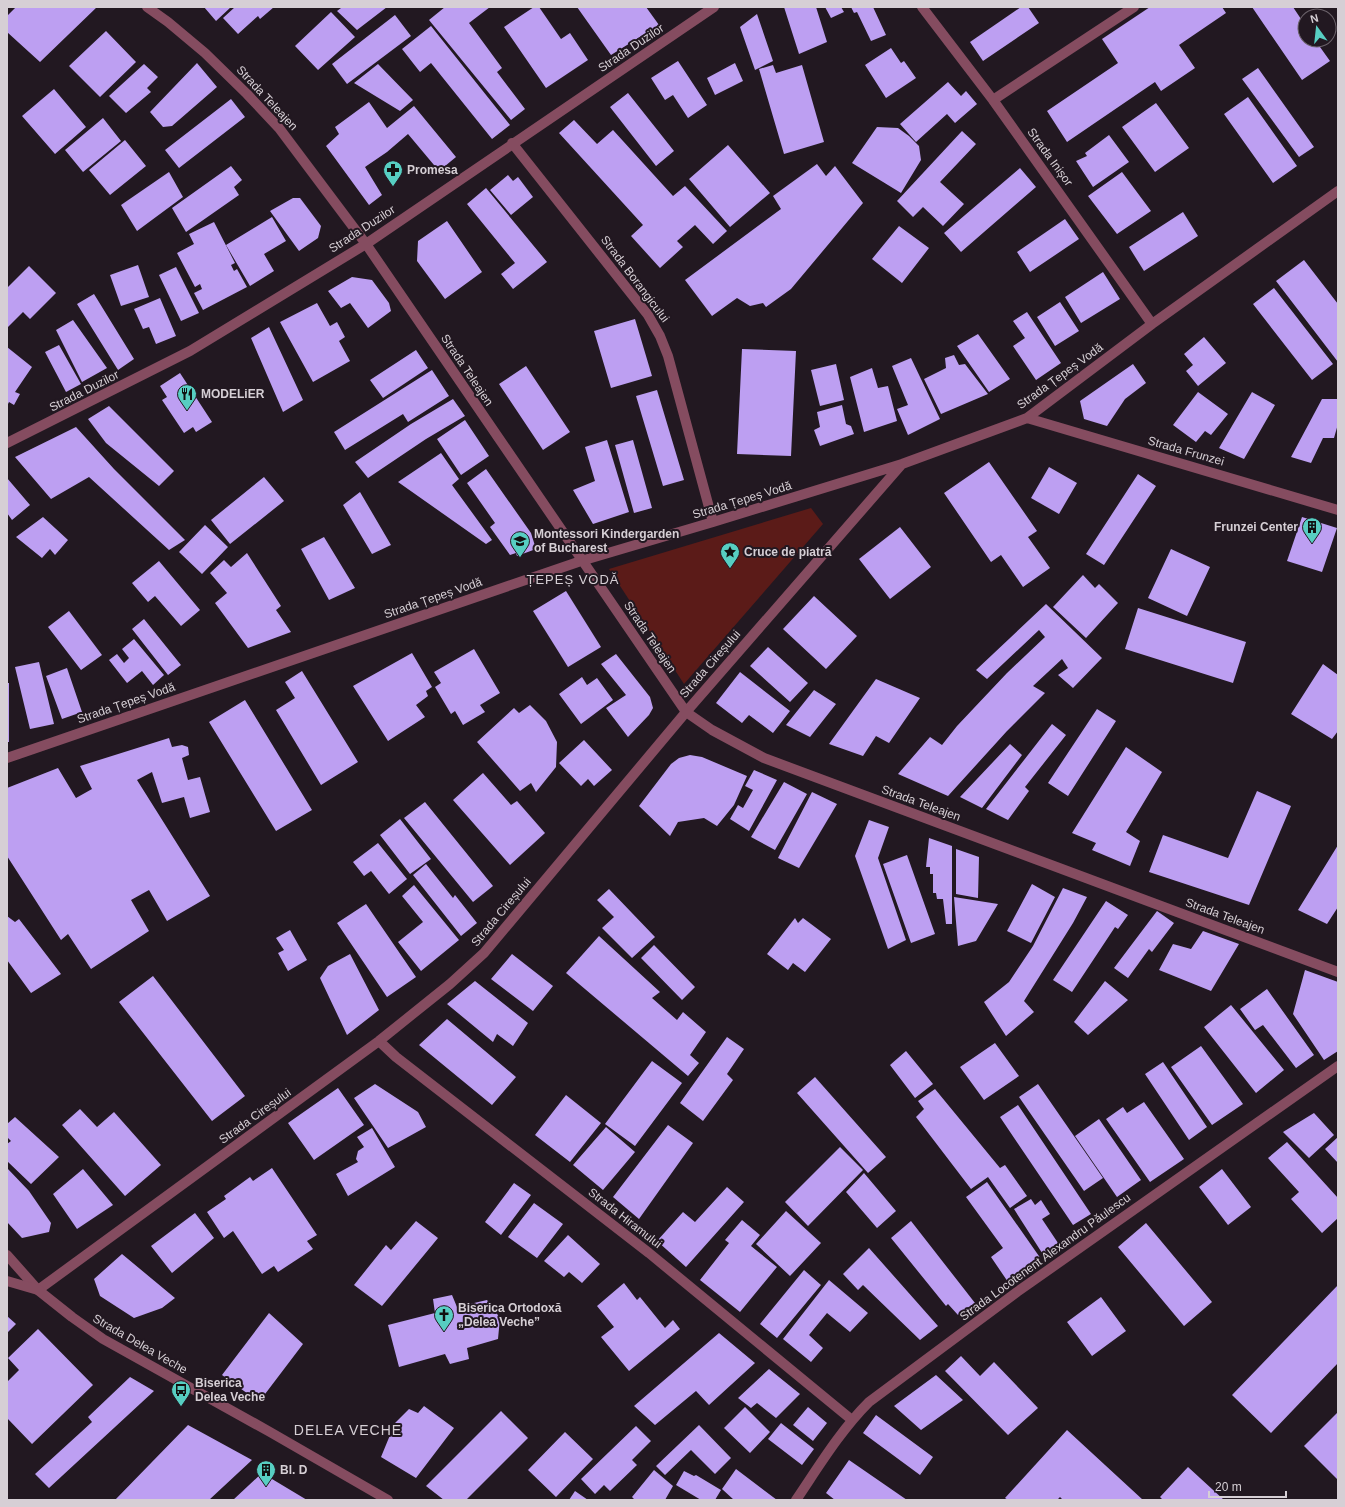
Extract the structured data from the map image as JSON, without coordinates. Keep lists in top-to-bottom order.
{
  "streets": {
    "street": [
      "Strada Duzilor",
      "Strada Teleajen",
      "Strada Inișor",
      "Strada Borangicului",
      "Strada Țepeș Vodă",
      "Strada Frunzei",
      "Strada Cireșului",
      "Strada Hiramului",
      "Strada Locotenent Alexandru Păulescu",
      "Strada Delea Veche"
    ]
  },
  "crossings": [
    ["Strada Duzilor", "Strada Teleajen"],
    ["Strada Duzilor", "Strada Borangicului"],
    ["Strada Teleajen", "Strada Țepeș Vodă"],
    ["Strada Teleajen", "Strada Cireșului"],
    ["Strada Inișor", "Strada Țepeș Vodă"],
    ["Strada Borangicului", "Strada Țepeș Vodă"],
    ["Strada Țepeș Vodă", "Strada Frunzei"],
    ["Strada Țepeș Vodă", "Strada Cireșului"],
    ["Strada Cireșului", "Strada Hiramului"],
    ["Strada Cireșului", "Strada Delea Veche"],
    ["Strada Hiramului", "Strada Locotenent Alexandru Păulescu"]
  ],
  "districts": ["ȚEPEȘ VODĂ", "DELEA VECHE"],
  "places": {
    "pharmacy": ["Promesa"],
    "restaurant": ["MODELiER"],
    "building": ["Frunzei Center", "Bl. D"],
    "school or university": ["Montessori Kindergarden of Bucharest"],
    "place": ["Cruce de piatră"],
    "church": ["Biserica Ortodoxă „Delea Veche”"],
    "bus stop": ["Biserica Delea Veche"]
  },
  "scale_bar": "20 m",
  "north": "top"
}
